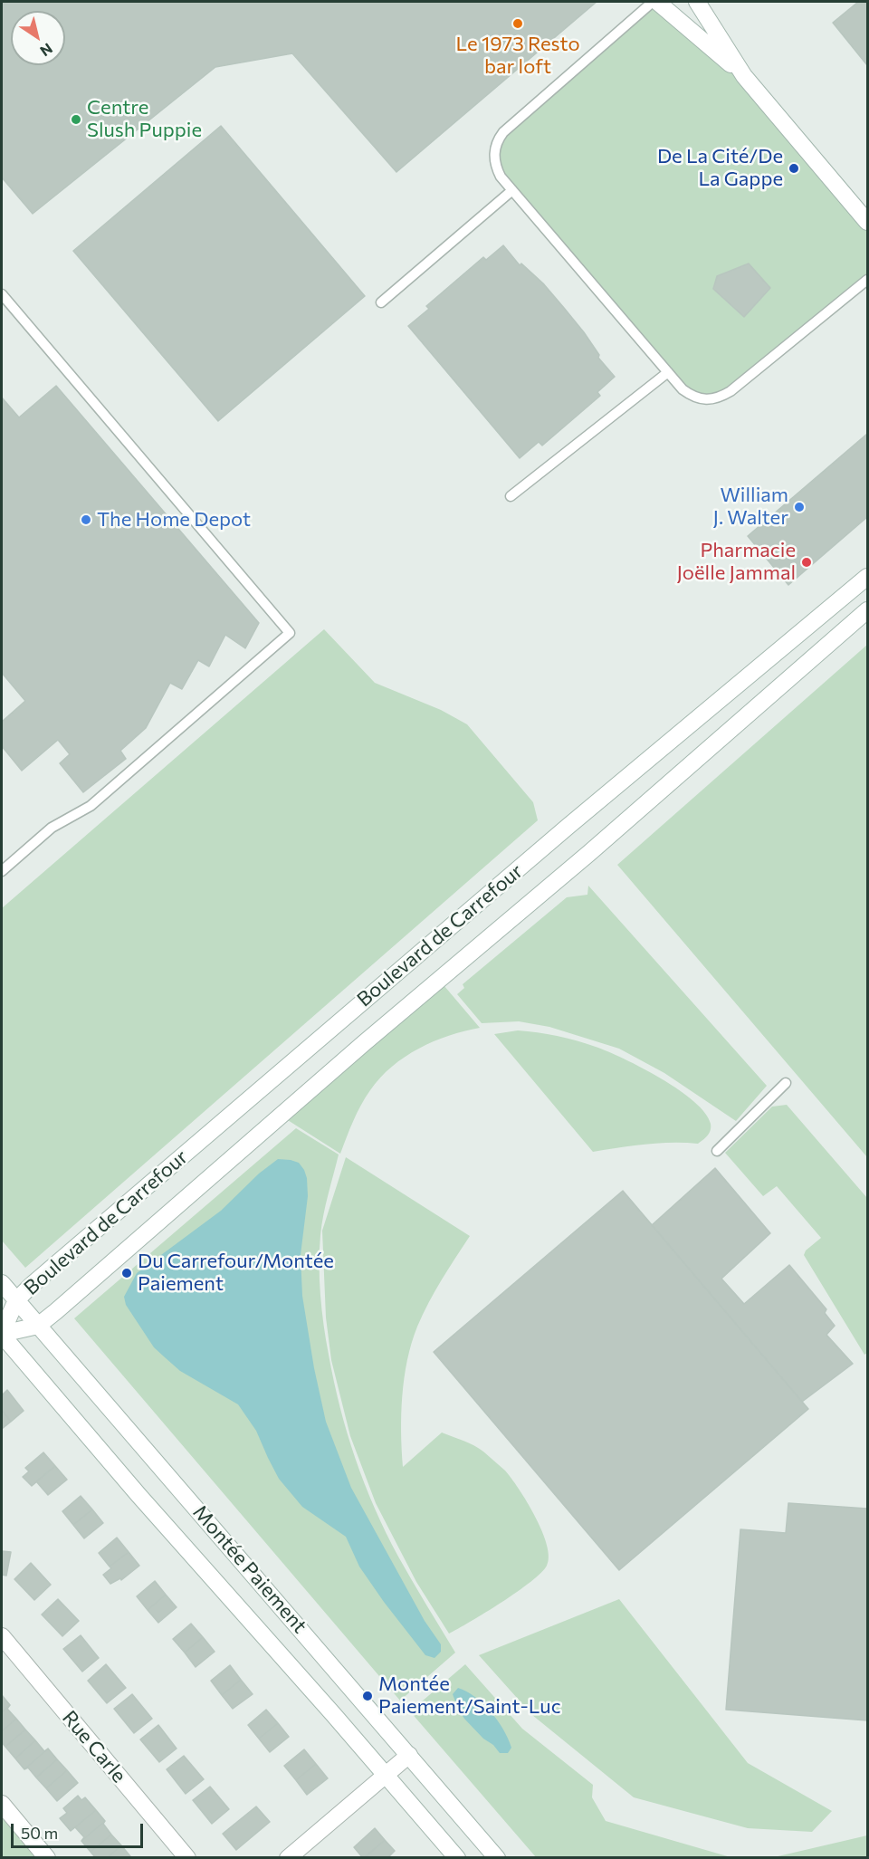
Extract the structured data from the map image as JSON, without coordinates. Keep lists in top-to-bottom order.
{
  "streets": {
    "street": ["Boulevard de Carrefour", "Montée Paiement", "Rue Carle"]
  },
  "crossings": [
    ["Boulevard de Carrefour", "Montée Paiement"]
  ],
  "places": [
    "Le 1973 Resto bar loft",
    "Centre Slush Puppie",
    "De La Cité/De La Gappe",
    "William J. Walter",
    "The Home Depot",
    "Pharmacie Joëlle Jammal",
    "Du Carrefour/Montée Paiement",
    "Montée Paiement/Saint-Luc"
  ],
  "scale_bar": "50 m",
  "north": "bottom right"
}
